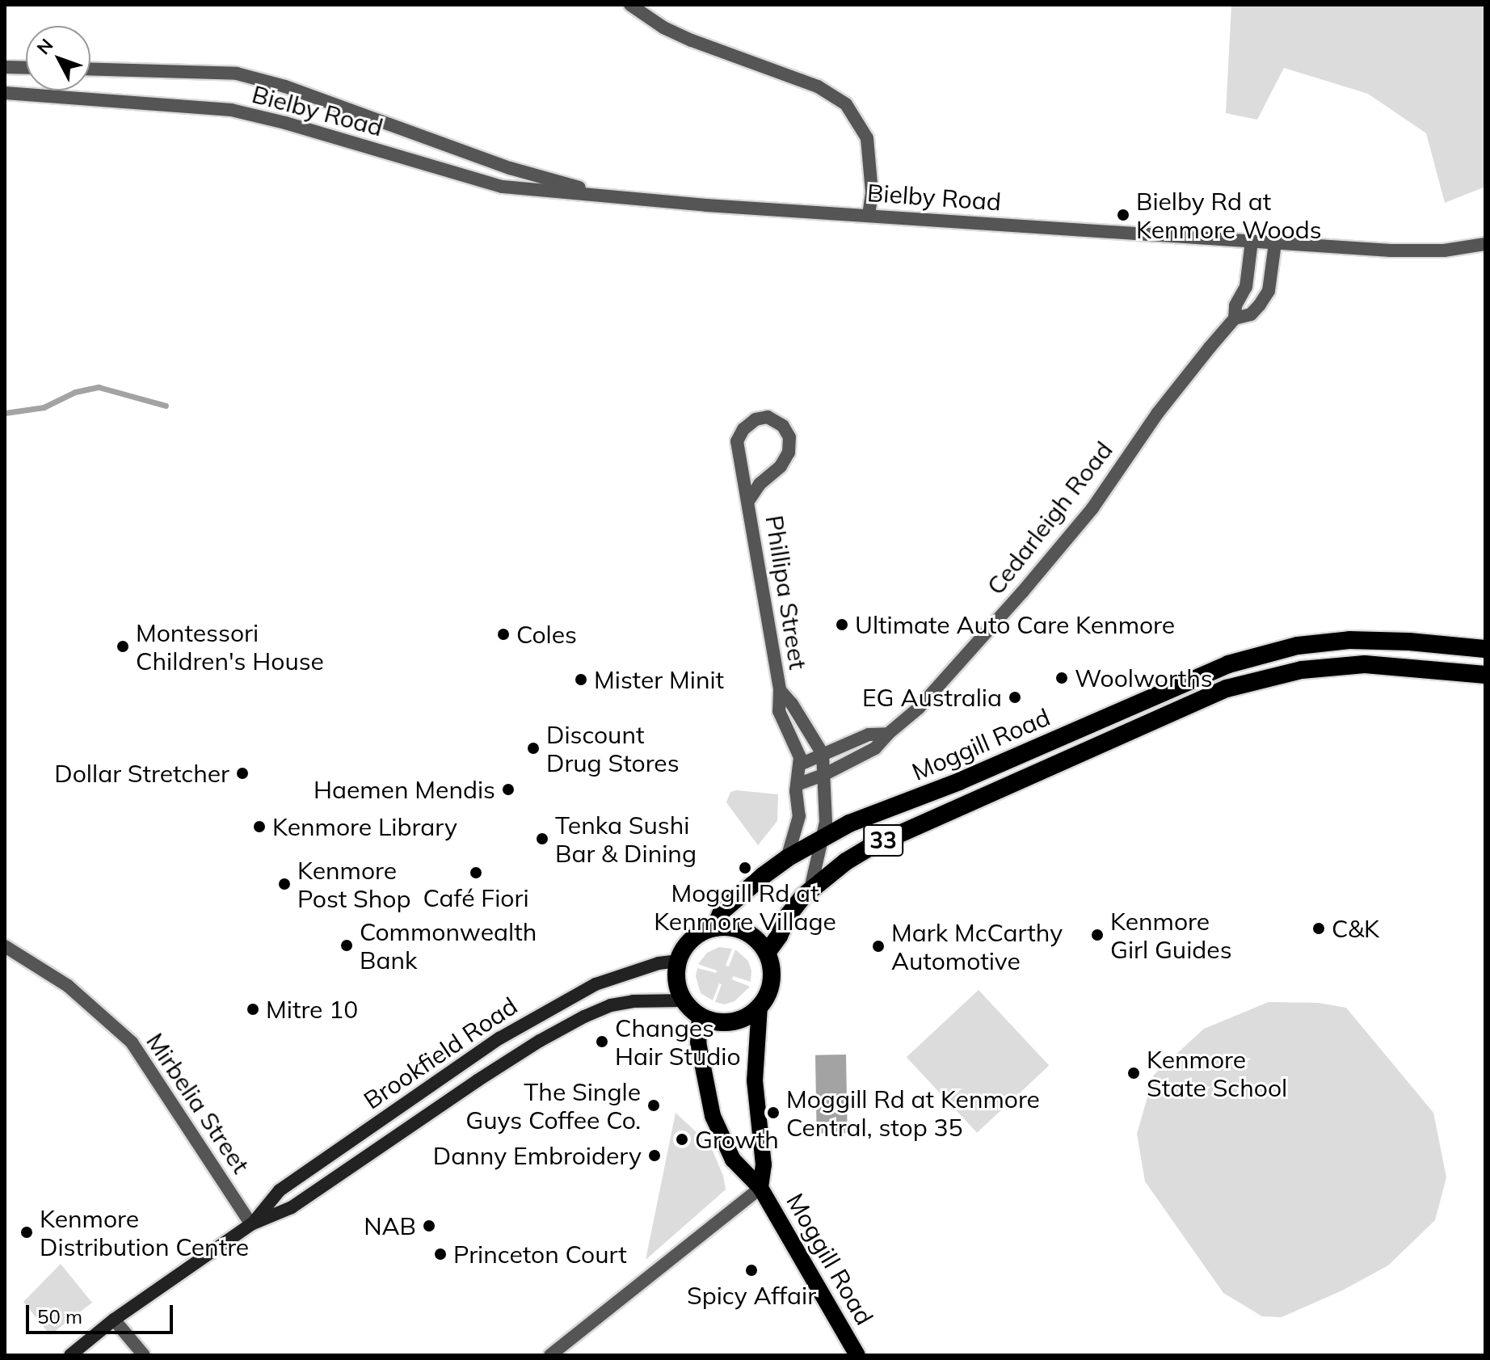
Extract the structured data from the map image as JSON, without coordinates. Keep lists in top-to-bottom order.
{
  "streets": {
    "highway": ["Moggill Road", "33"],
    "main road": ["Brookfield Road"],
    "street": [
      "Bielby Road",
      "Cedarleigh Road",
      "Phillipa Street",
      "Mirbelia Street"
    ]
  },
  "crossings": [
    ["Bielby Road", "Cedarleigh Road"],
    ["Cedarleigh Road", "Phillipa Street"],
    ["Phillipa Street", "Moggill Road"],
    ["Moggill Road", "33"],
    ["Moggill Road", "Brookfield Road"],
    ["33", "Brookfield Road"],
    ["Brookfield Road", "Mirbelia Street"]
  ],
  "places": [
    "Bielby Rd at Kenmore Woods",
    "Ultimate Auto Care Kenmore",
    "Coles",
    "Montessori Children's House",
    "Woolworths",
    "Mister Minit",
    "EG Australia",
    "Discount Drug Stores",
    "Dollar Stretcher",
    "Haemen Mendis",
    "Kenmore Library",
    "Tenka Sushi Bar & Dining",
    "Moggill Rd at Kenmore Village",
    "Café Fiori",
    "Kenmore Post Shop",
    "C&K",
    "Kenmore Girl Guides",
    "Commonwealth Bank",
    "Mark McCarthy Automotive",
    "Mitre 10",
    "Changes Hair Studio",
    "Kenmore State School",
    "The Single Guys Coffee Co.",
    "Moggill Rd at Kenmore Central, stop 35",
    "Growth",
    "Danny Embroidery",
    "NAB",
    "Kenmore Distribution Centre",
    "Princeton Court",
    "Spicy Affair"
  ],
  "scale_bar": "50 m",
  "north": "top left"
}
